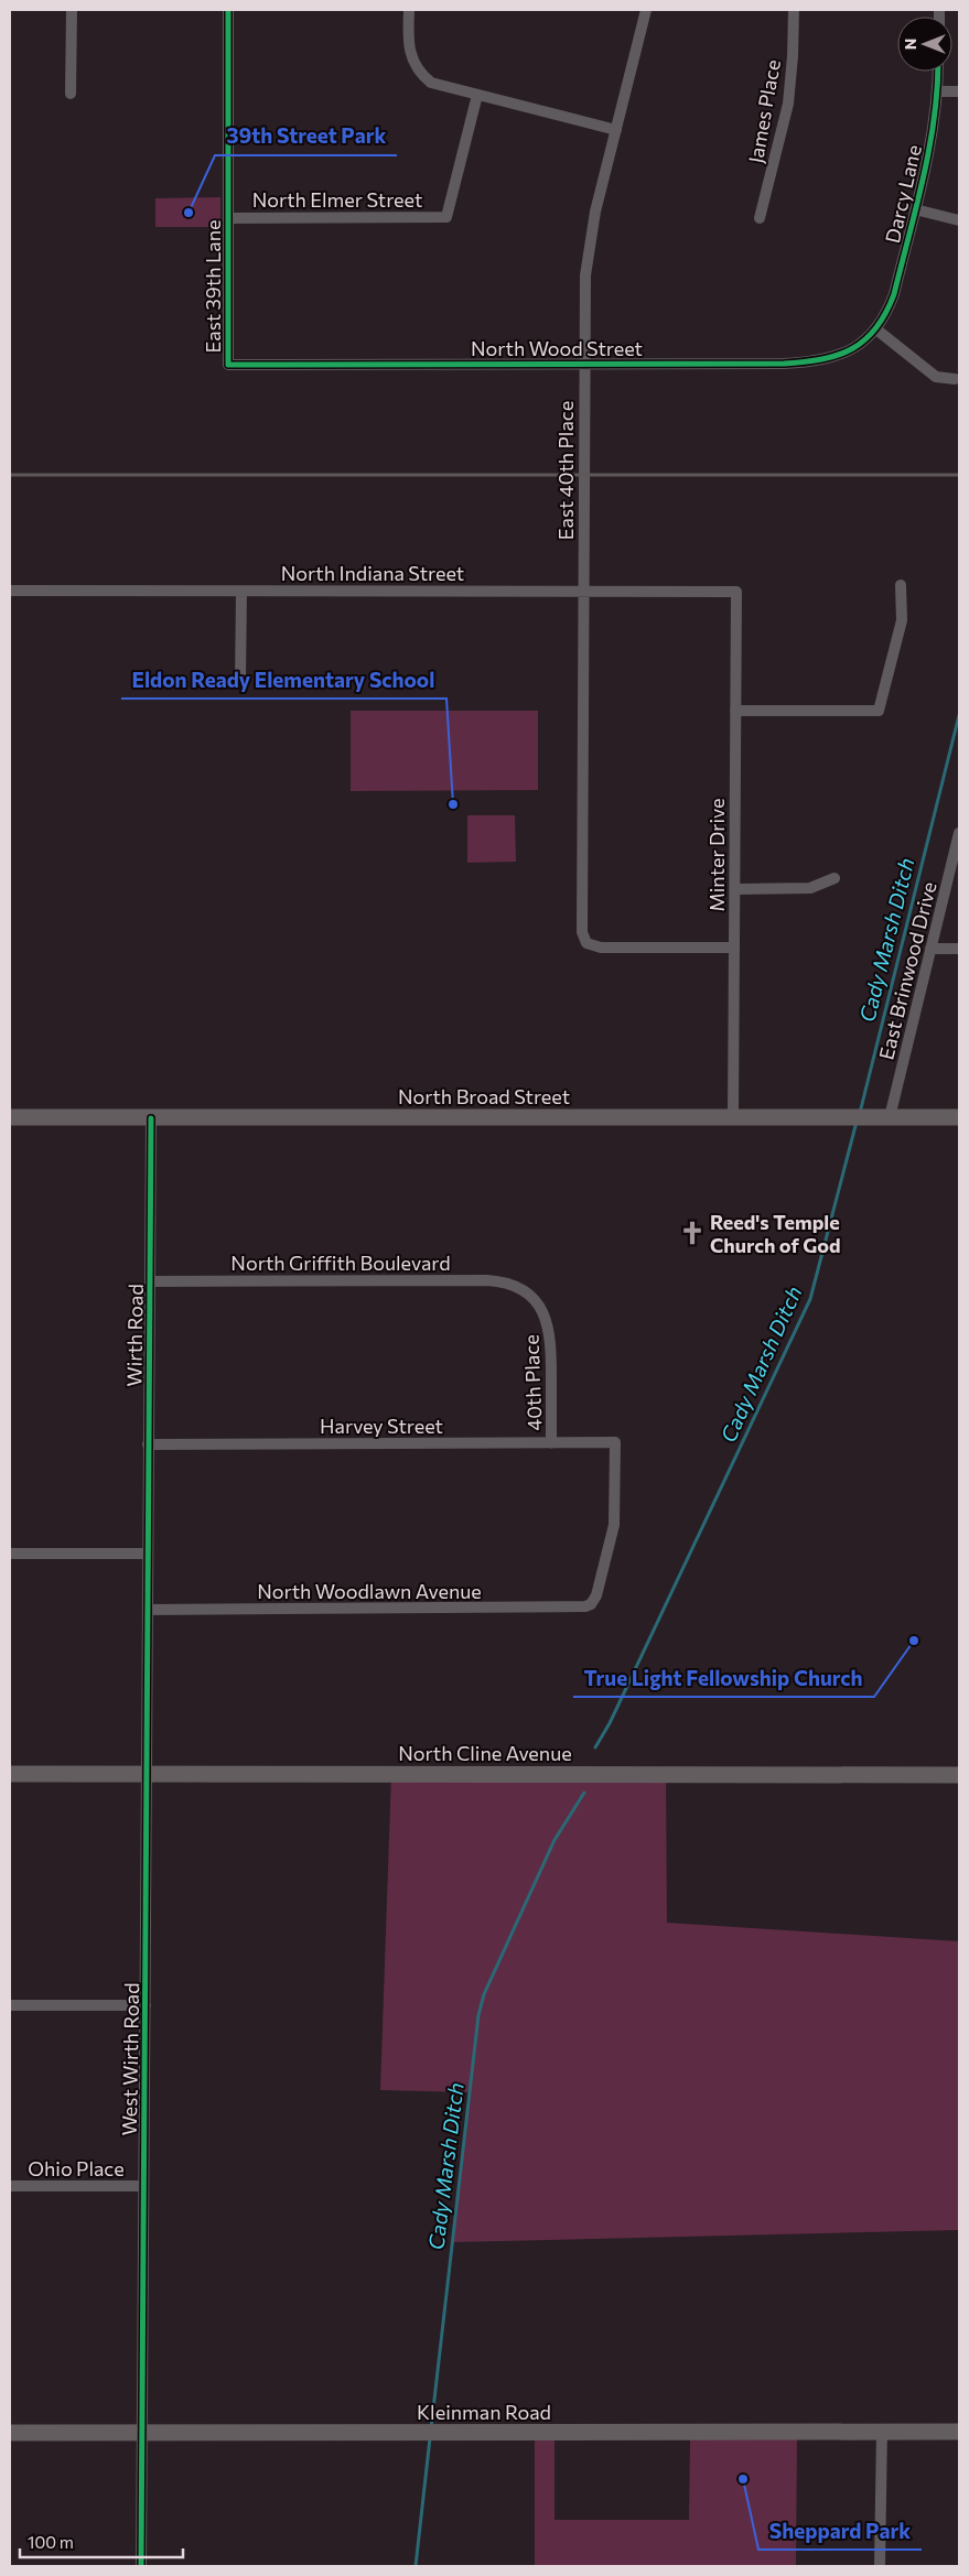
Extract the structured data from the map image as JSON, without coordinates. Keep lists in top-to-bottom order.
{
  "streets": {
    "street": [
      "James Place",
      "Darcy Lane",
      "North Elmer Street",
      "East 39th Lane",
      "North Wood Street",
      "East 40th Place",
      "North Indiana Street",
      "Minter Drive",
      "East Brinwood Drive",
      "North Broad Street",
      "North Griffith Boulevard",
      "Wirth Road",
      "40th Place",
      "Harvey Street",
      "North Woodlawn Avenue",
      "North Cline Avenue",
      "West Wirth Road",
      "Ohio Place",
      "Kleinman Road"
    ]
  },
  "crossings": [
    ["Darcy Lane", "North Wood Street"],
    ["North Elmer Street", "East 39th Lane"],
    ["East 39th Lane", "North Wood Street"],
    ["North Wood Street", "East 40th Place"],
    ["East 40th Place", "North Indiana Street"],
    ["East 40th Place", "Minter Drive"],
    ["North Indiana Street", "Minter Drive"],
    ["Minter Drive", "North Broad Street"],
    ["East Brinwood Drive", "North Broad Street"],
    ["North Broad Street", "Wirth Road"],
    ["North Griffith Boulevard", "Wirth Road"],
    ["North Griffith Boulevard", "40th Place"],
    ["Wirth Road", "Harvey Street"],
    ["Wirth Road", "West Wirth Road"],
    ["40th Place", "Harvey Street"],
    ["Harvey Street", "North Woodlawn Avenue"],
    ["North Woodlawn Avenue", "West Wirth Road"],
    ["North Cline Avenue", "West Wirth Road"],
    ["West Wirth Road", "Ohio Place"],
    ["West Wirth Road", "Kleinman Road"]
  ],
  "water": ["Cady Marsh Ditch"],
  "places": {
    "other": [
      "39th Street Park",
      "Eldon Ready Elementary School",
      "True Light Fellowship Church",
      "Sheppard Park"
    ],
    "church": ["Reed's Temple Church of God"]
  },
  "scale_bar": "100 m",
  "north": "left"
}
